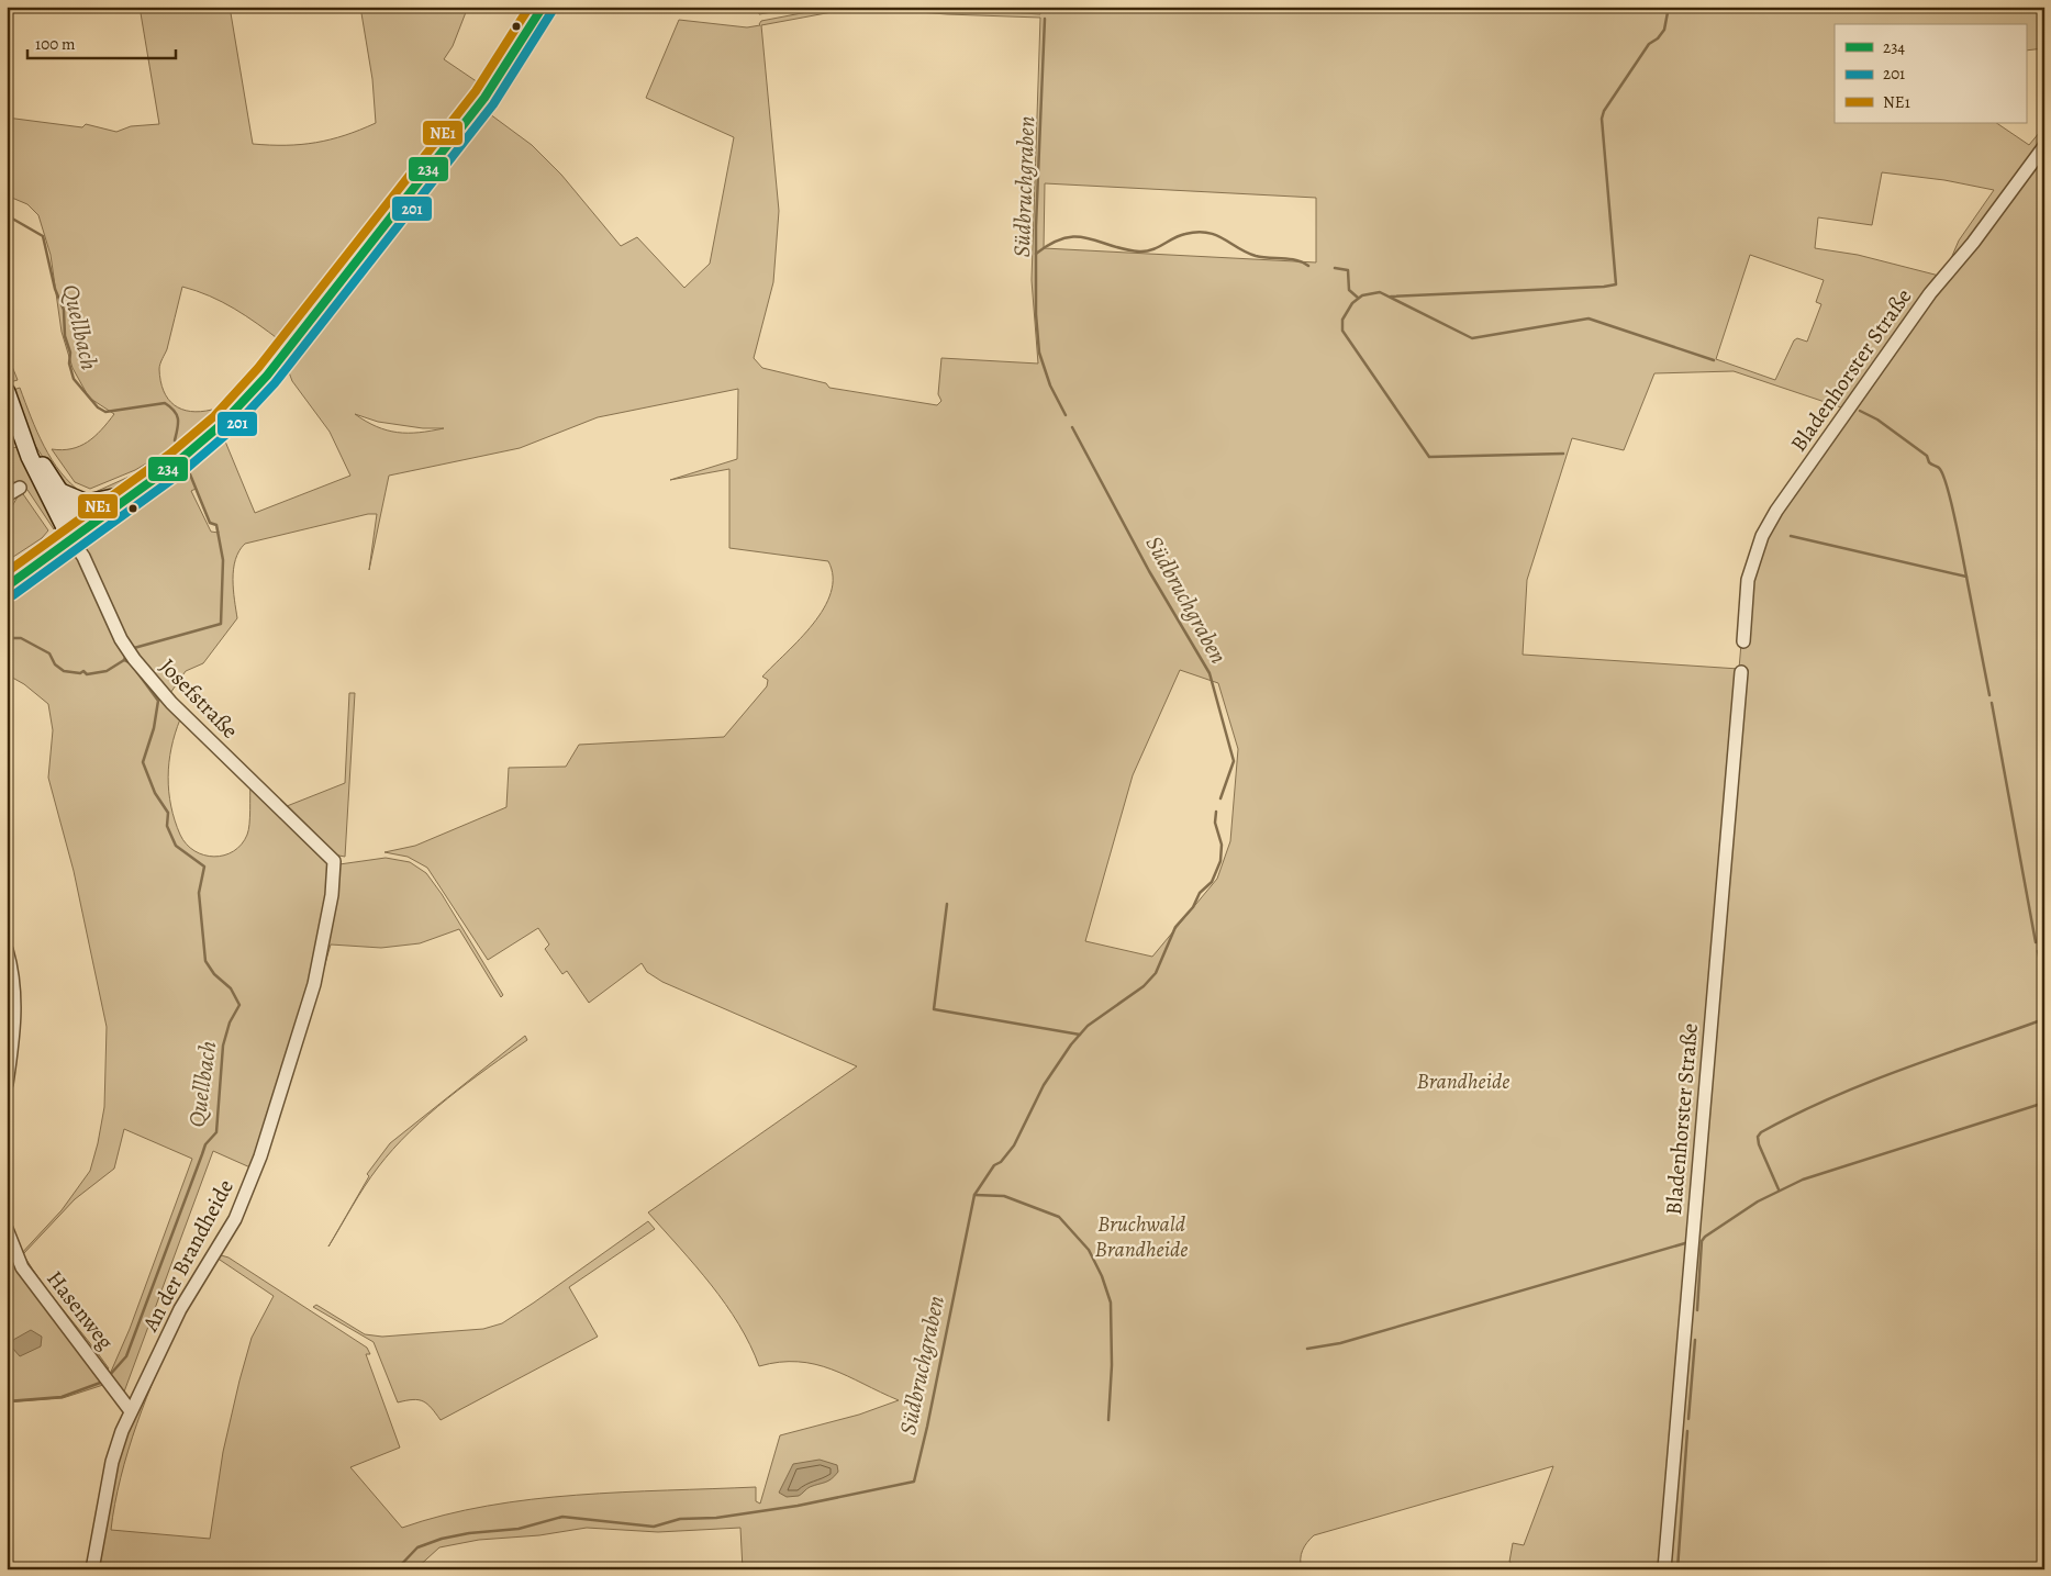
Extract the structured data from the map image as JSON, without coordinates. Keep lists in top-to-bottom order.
{
  "streets": {
    "street": [
      "Bladenhorster Straße",
      "Josefstraße",
      "An der Brandheide",
      "Hasenweg"
    ]
  },
  "crossings": [
    ["Josefstraße", "An der Brandheide"],
    ["An der Brandheide", "Hasenweg"]
  ],
  "water": ["Südbruchgraben", "Quellbach"],
  "parks": ["Brandheide", "Bruchwald Brandheide"],
  "lines": ["transit line 234", "transit line NE1", "transit line 201"],
  "legend": ["234", "201", "NE1"],
  "scale_bar": "100 m"
}
